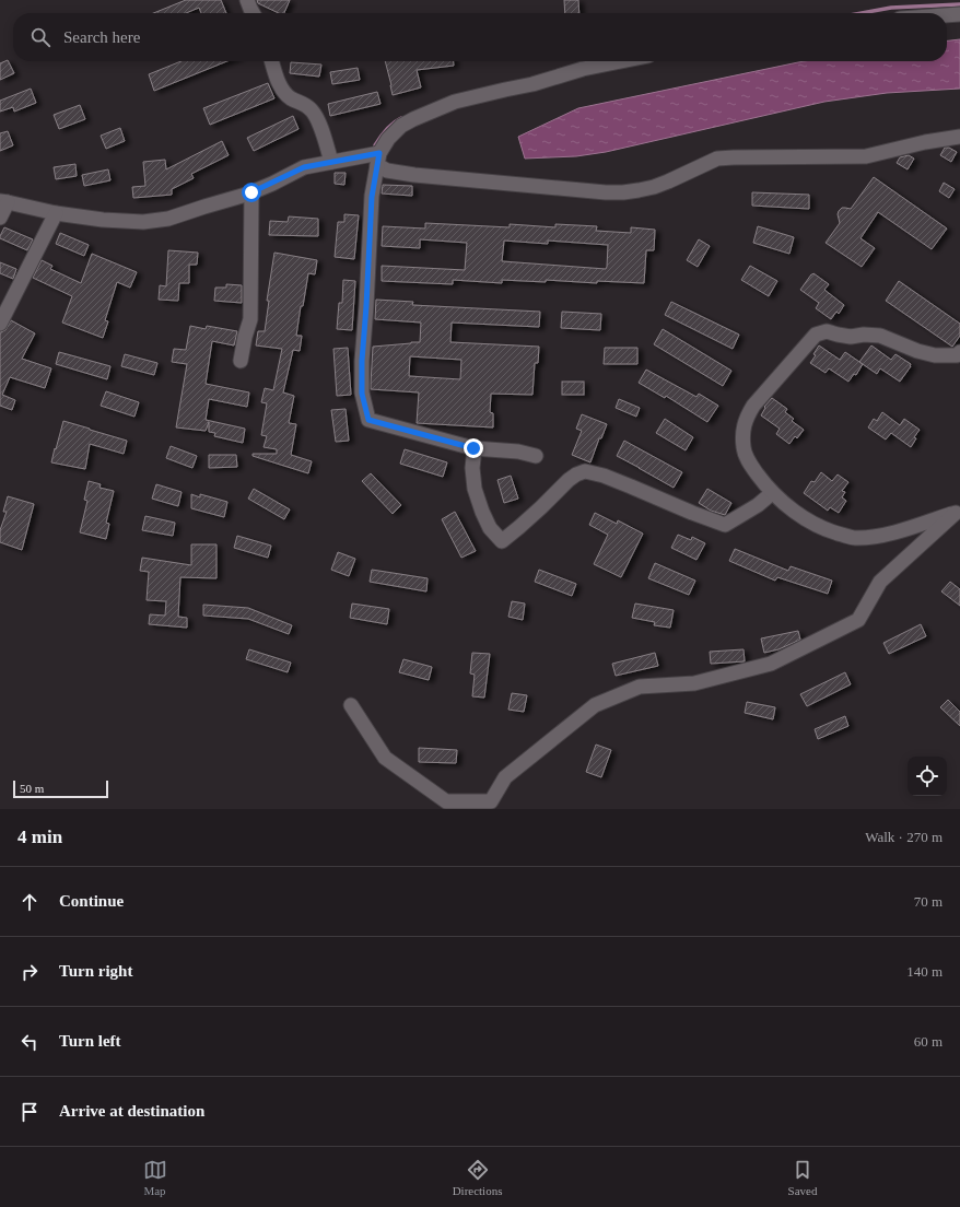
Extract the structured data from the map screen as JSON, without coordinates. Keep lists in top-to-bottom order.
{
  "scale_bar": "50 m",
  "page": {
    "search": "Search here",
    "scale": "50 m",
    "heading": ["4 min", "Walk · 270 m"],
    "list": [
      ["Continue", "70 m"],
      ["Turn right", "140 m"],
      ["Turn left", "60 m"],
      "Arrive at destination"
    ],
    "nav": ["Map", "Directions", "Saved"]
  }
}
